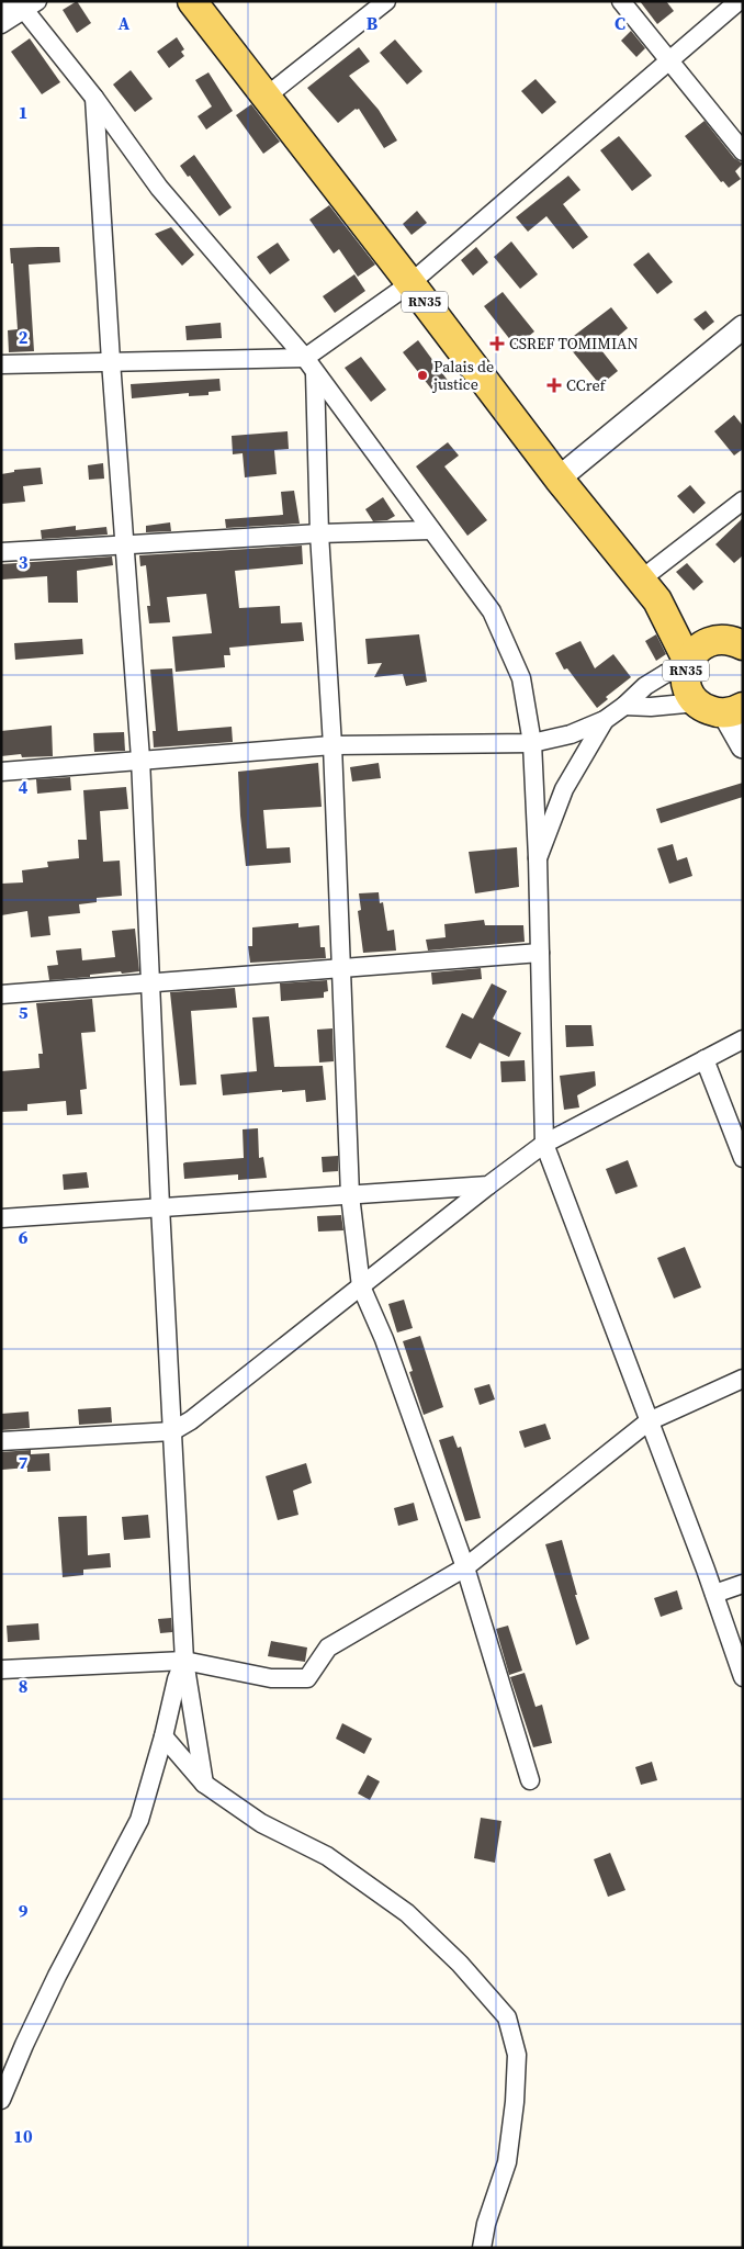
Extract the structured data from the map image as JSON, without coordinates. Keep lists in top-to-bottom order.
{
  "streets": {
    "main road": ["RN35"]
  },
  "places": {
    "health": ["CSREF TOMIMIAN", "CCref"],
    "other": ["Palais de justice"]
  },
  "grid": {
    "columns": ["A", "B", "C"],
    "rows": [
      "1",
      "2",
      "3",
      "4",
      "5",
      "6",
      "7",
      "8",
      "9",
      "10"
    ]
  }
}
